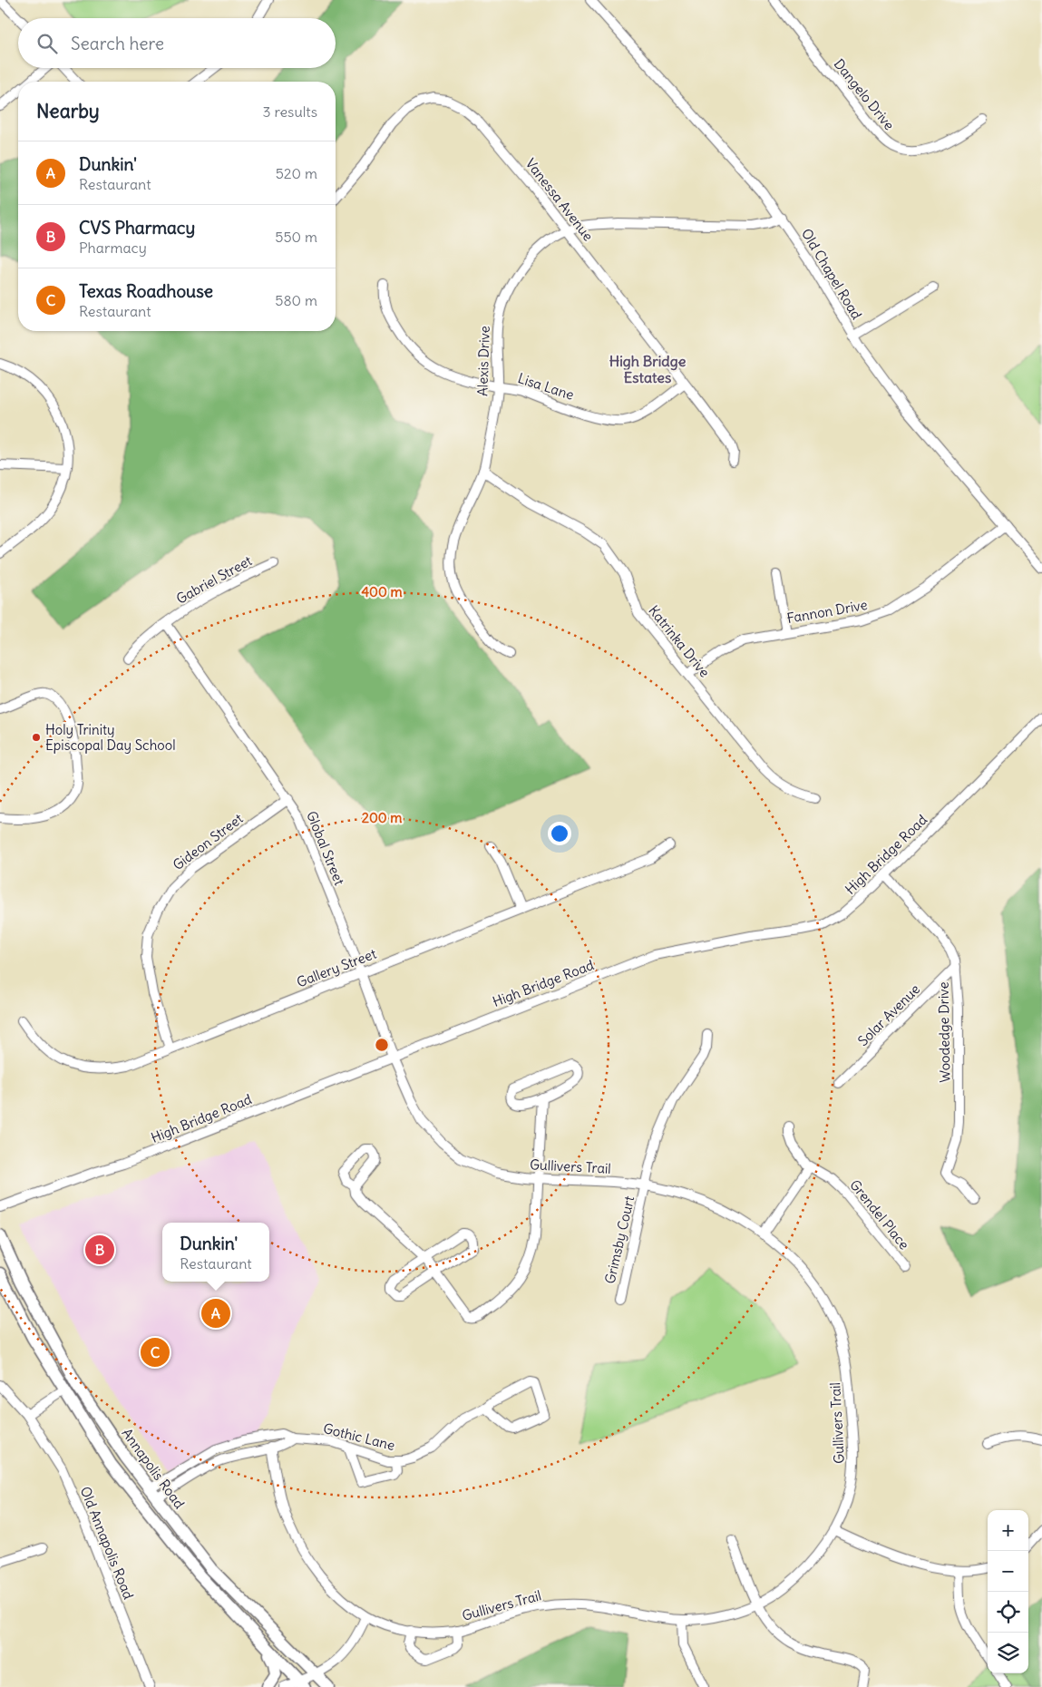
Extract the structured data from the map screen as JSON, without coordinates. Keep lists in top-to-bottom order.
{
  "streets": {
    "main road": ["Annapolis Road"],
    "street": [
      "Dangelo Drive",
      "Vanessa Avenue",
      "Old Chapel Road",
      "Alexis Drive",
      "Lisa Lane",
      "Gabriel Street",
      "Fannon Drive",
      "Katrinka Drive",
      "Gideon Street",
      "Global Street",
      "High Bridge Road",
      "Gallery Street",
      "Solar Avenue",
      "Woodedge Drive",
      "Gullivers Trail",
      "Grendel Place",
      "Grimsby Court",
      "Gothic Lane",
      "Old Annapolis Road"
    ]
  },
  "crossings": [
    ["Vanessa Avenue", "Alexis Drive"],
    ["Vanessa Avenue", "Lisa Lane"],
    ["Old Chapel Road", "Alexis Drive"],
    ["Old Chapel Road", "Fannon Drive"],
    ["Alexis Drive", "Lisa Lane"],
    ["Alexis Drive", "Katrinka Drive"],
    ["Gabriel Street", "Global Street"],
    ["Fannon Drive", "Katrinka Drive"],
    ["Gideon Street", "Global Street"],
    ["Gideon Street", "Gallery Street"],
    ["Global Street", "High Bridge Road"],
    ["Global Street", "Gallery Street"],
    ["Global Street", "Gullivers Trail"],
    ["High Bridge Road", "Woodedge Drive"],
    ["High Bridge Road", "Gullivers Trail"],
    ["Solar Avenue", "Woodedge Drive"],
    ["Gullivers Trail", "Grimsby Court"],
    ["Gullivers Trail", "Gothic Lane"],
    ["Gothic Lane", "Annapolis Road"]
  ],
  "districts": ["High Bridge Estates"],
  "places": ["Holy Trinity Episcopal Day School"],
  "page": {
    "search": "Search here",
    "heading": ["Nearby", "3 results"],
    "list": [
      {
        "mark": "A",
        "name": "Dunkin'",
        "note": "Restaurant",
        "value": "520 m"
      },
      {
        "mark": "B",
        "name": "CVS Pharmacy",
        "note": "Pharmacy",
        "value": "550 m"
      },
      {
        "mark": "C",
        "name": "Texas Roadhouse",
        "note": "Restaurant",
        "value": "580 m"
      }
    ],
    "popup": ["Dunkin'", "Restaurant"],
    "pins": ["B", "A", "C"],
    "map_buttons": ["+", "−"]
  },
  "rings": ["400 m", "200 m"]
}
